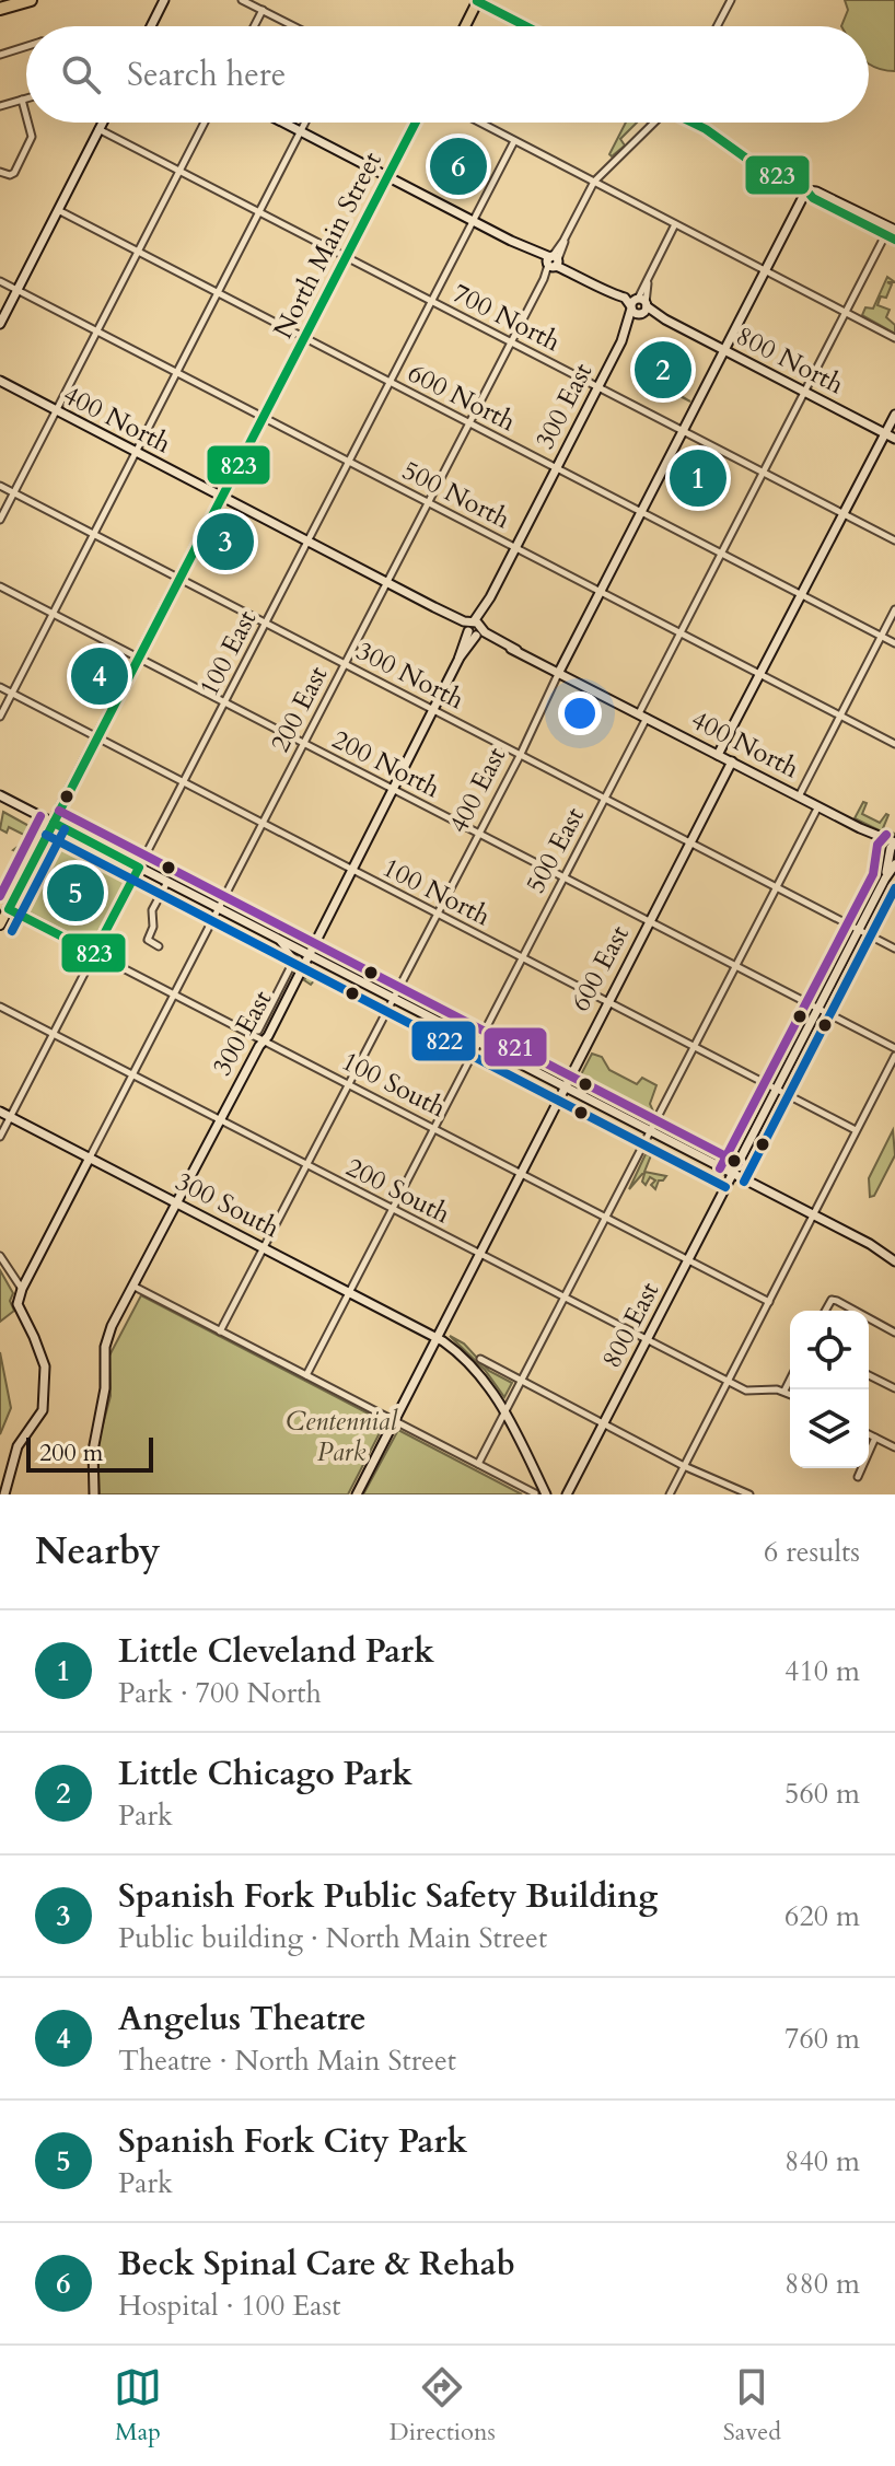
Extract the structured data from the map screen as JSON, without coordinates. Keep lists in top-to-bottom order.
{
  "streets": {
    "main road": ["North Main Street"],
    "street": [
      "700 North",
      "800 North",
      "600 North",
      "300 East",
      "400 North",
      "500 North",
      "100 East",
      "300 North",
      "200 East",
      "200 North",
      "400 East",
      "500 East",
      "100 North",
      "600 East",
      "100 South",
      "200 South",
      "300 South",
      "800 East"
    ]
  },
  "crossings": [
    ["North Main Street", "700 North"],
    ["North Main Street", "800 North"],
    ["North Main Street", "600 North"],
    ["North Main Street", "400 North"],
    ["North Main Street", "500 North"],
    ["North Main Street", "300 North"],
    ["North Main Street", "200 North"],
    ["North Main Street", "100 North"],
    ["North Main Street", "100 South"],
    ["700 North", "300 East"],
    ["700 North", "100 East"],
    ["700 North", "200 East"],
    ["700 North", "400 East"],
    ["700 North", "500 East"],
    ["800 North", "300 East"],
    ["800 North", "100 East"],
    ["800 North", "200 East"],
    ["800 North", "400 East"],
    ["800 North", "500 East"],
    ["600 North", "300 East"],
    ["600 North", "100 East"],
    ["600 North", "200 East"],
    ["600 North", "400 East"],
    ["600 North", "500 East"],
    ["300 East", "400 North"],
    ["300 East", "500 North"],
    ["300 East", "300 North"],
    ["300 East", "200 North"],
    ["300 East", "100 North"],
    ["300 East", "100 South"],
    ["300 East", "200 South"],
    ["300 East", "300 South"],
    ["400 North", "100 East"],
    ["400 North", "200 East"],
    ["400 North", "400 East"],
    ["400 North", "500 East"],
    ["400 North", "600 East"],
    ["400 North", "800 East"],
    ["500 North", "100 East"],
    ["500 North", "200 East"],
    ["500 North", "400 East"],
    ["500 North", "500 East"],
    ["100 East", "300 North"],
    ["100 East", "200 North"],
    ["100 East", "100 North"],
    ["100 East", "100 South"],
    ["100 East", "200 South"],
    ["100 East", "300 South"],
    ["300 North", "200 East"],
    ["300 North", "400 East"],
    ["300 North", "500 East"],
    ["300 North", "600 East"],
    ["300 North", "800 East"],
    ["200 East", "200 North"],
    ["200 East", "100 North"],
    ["200 East", "100 South"],
    ["200 East", "200 South"],
    ["200 East", "300 South"],
    ["200 North", "400 East"],
    ["200 North", "500 East"],
    ["200 North", "600 East"],
    ["200 North", "800 East"],
    ["400 East", "100 North"],
    ["400 East", "100 South"],
    ["400 East", "200 South"],
    ["400 East", "300 South"],
    ["500 East", "100 North"],
    ["500 East", "100 South"],
    ["500 East", "200 South"],
    ["500 East", "300 South"],
    ["100 North", "600 East"],
    ["100 North", "800 East"],
    ["600 East", "100 South"],
    ["600 East", "200 South"],
    ["600 East", "300 South"],
    ["100 South", "800 East"],
    ["200 South", "800 East"]
  ],
  "parks": ["Centennial Park"],
  "lines": ["transit line 823", "transit line 821", "transit line 822"],
  "scale_bar": "200 m",
  "page": {
    "search": "Search here",
    "pins": [
      "6",
      "2",
      "1",
      "3",
      "4",
      "5"
    ],
    "scale": "200 m",
    "heading": ["Nearby", "6 results"],
    "list": [
      {
        "mark": "1",
        "name": "Little Cleveland Park",
        "note": "Park · 700 North",
        "value": "410 m"
      },
      {
        "mark": "2",
        "name": "Little Chicago Park",
        "note": "Park",
        "value": "560 m"
      },
      {
        "mark": "3",
        "name": "Spanish Fork Public Safety Building",
        "note": "Public building · North Main Street",
        "value": "620 m"
      },
      {
        "mark": "4",
        "name": "Angelus Theatre",
        "note": "Theatre · North Main Street",
        "value": "760 m"
      },
      {
        "mark": "5",
        "name": "Spanish Fork City Park",
        "note": "Park",
        "value": "840 m"
      },
      {
        "mark": "6",
        "name": "Beck Spinal Care & Rehab",
        "note": "Hospital · 100 East",
        "value": "880 m"
      }
    ],
    "nav": ["Map", "Directions", "Saved"]
  }
}
